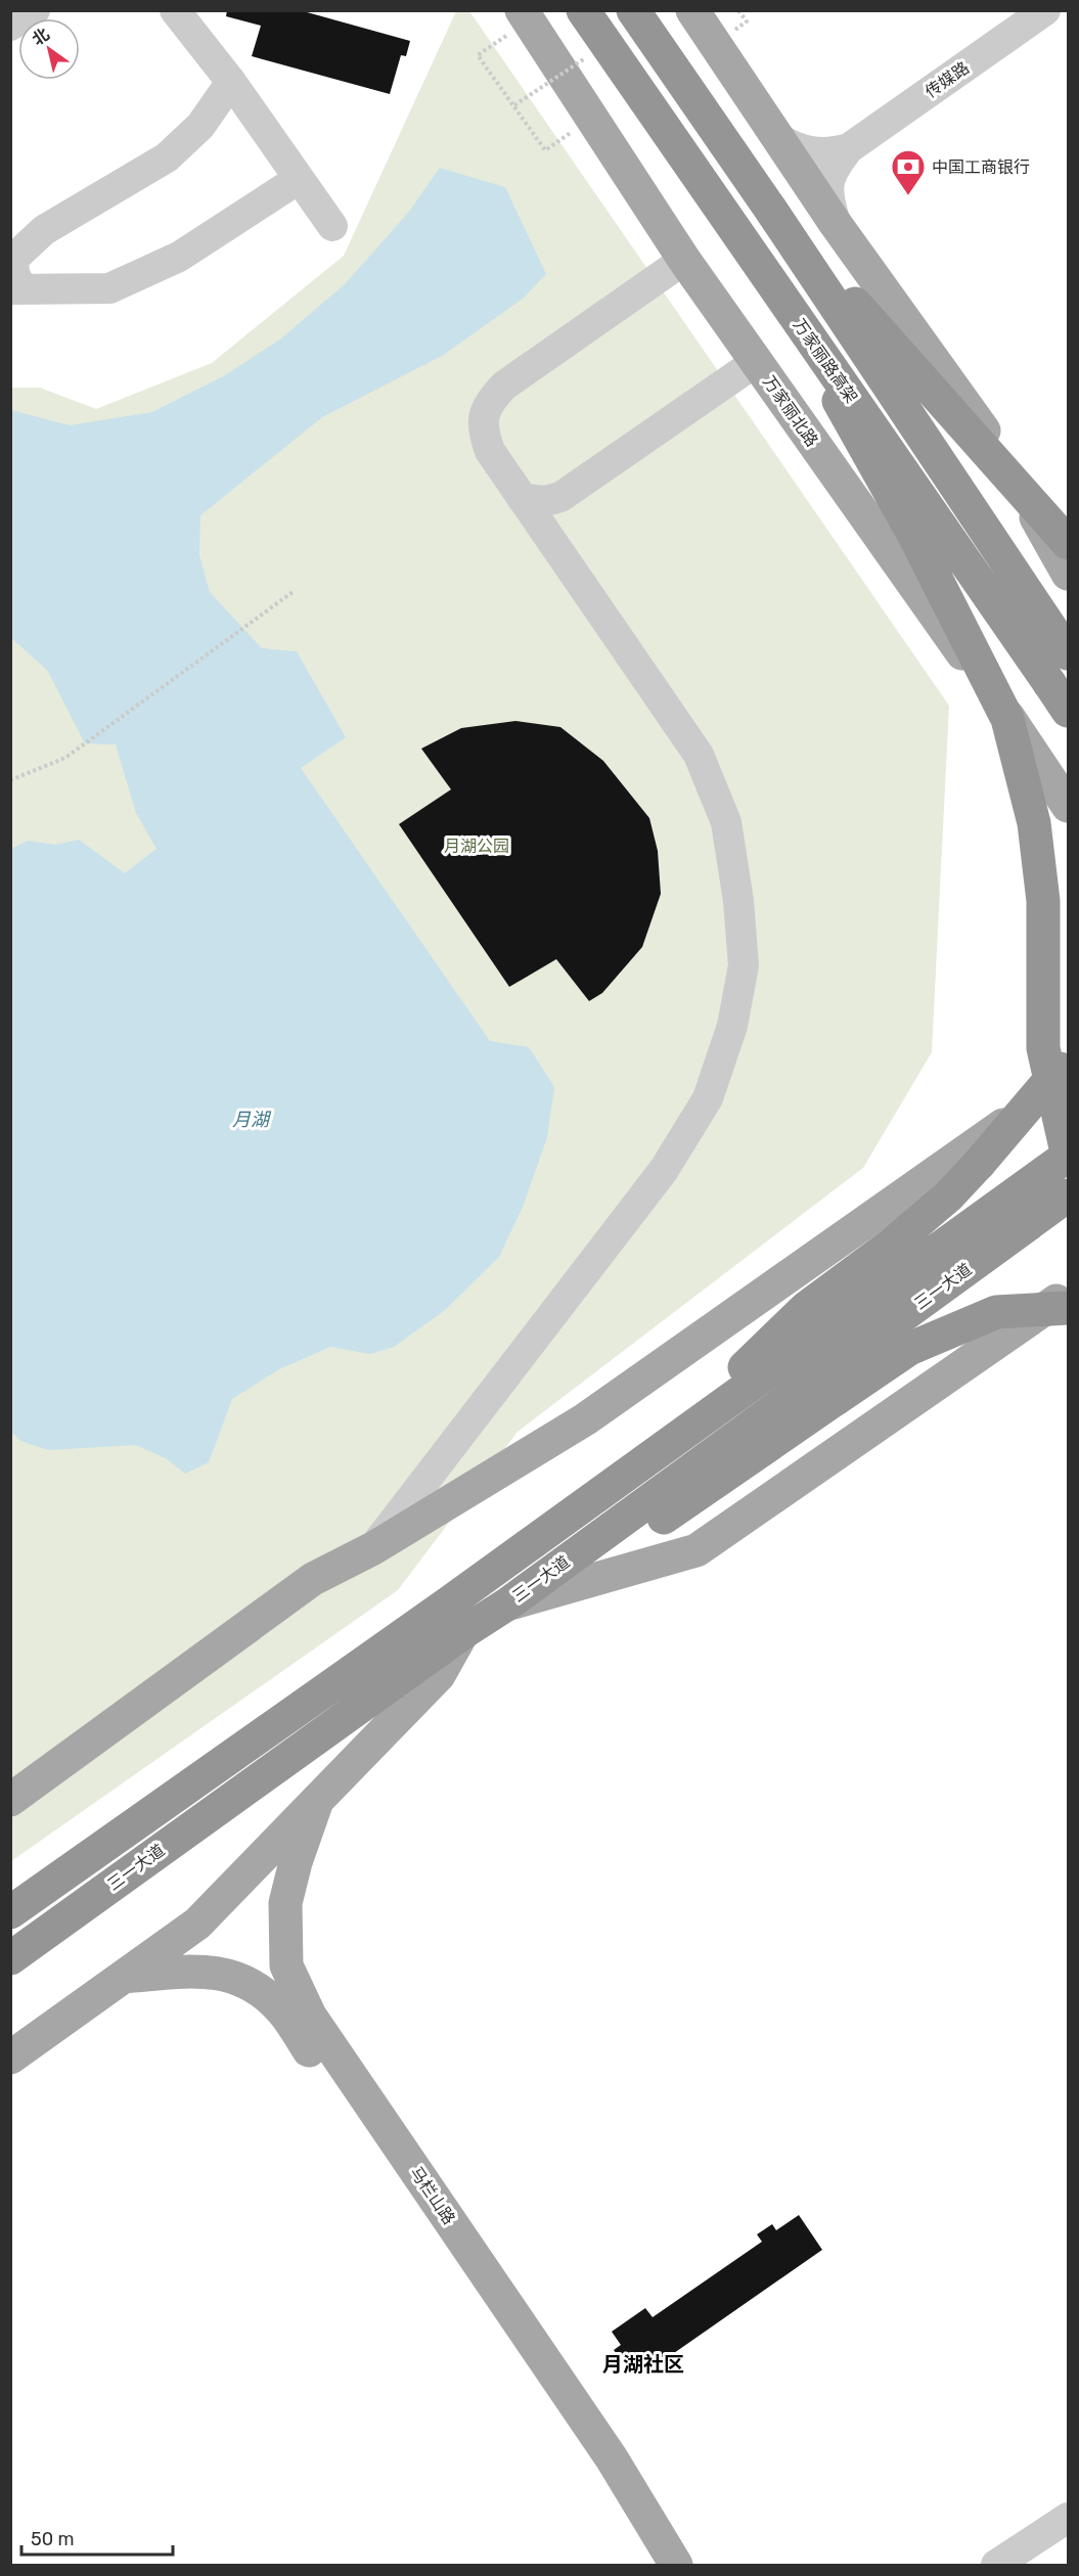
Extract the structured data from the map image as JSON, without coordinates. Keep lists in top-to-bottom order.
{
  "streets": {
    "highway": ["万家丽路高架", "三一大道"],
    "main road": ["万家丽北路", "马栏山路"],
    "street": ["传媒路"]
  },
  "districts": ["月湖社区"],
  "water": ["月湖"],
  "parks": ["月湖公园"],
  "places": {
    "bank": ["中国工商银行"]
  },
  "scale_bar": "50 m",
  "north": "top left"
}
